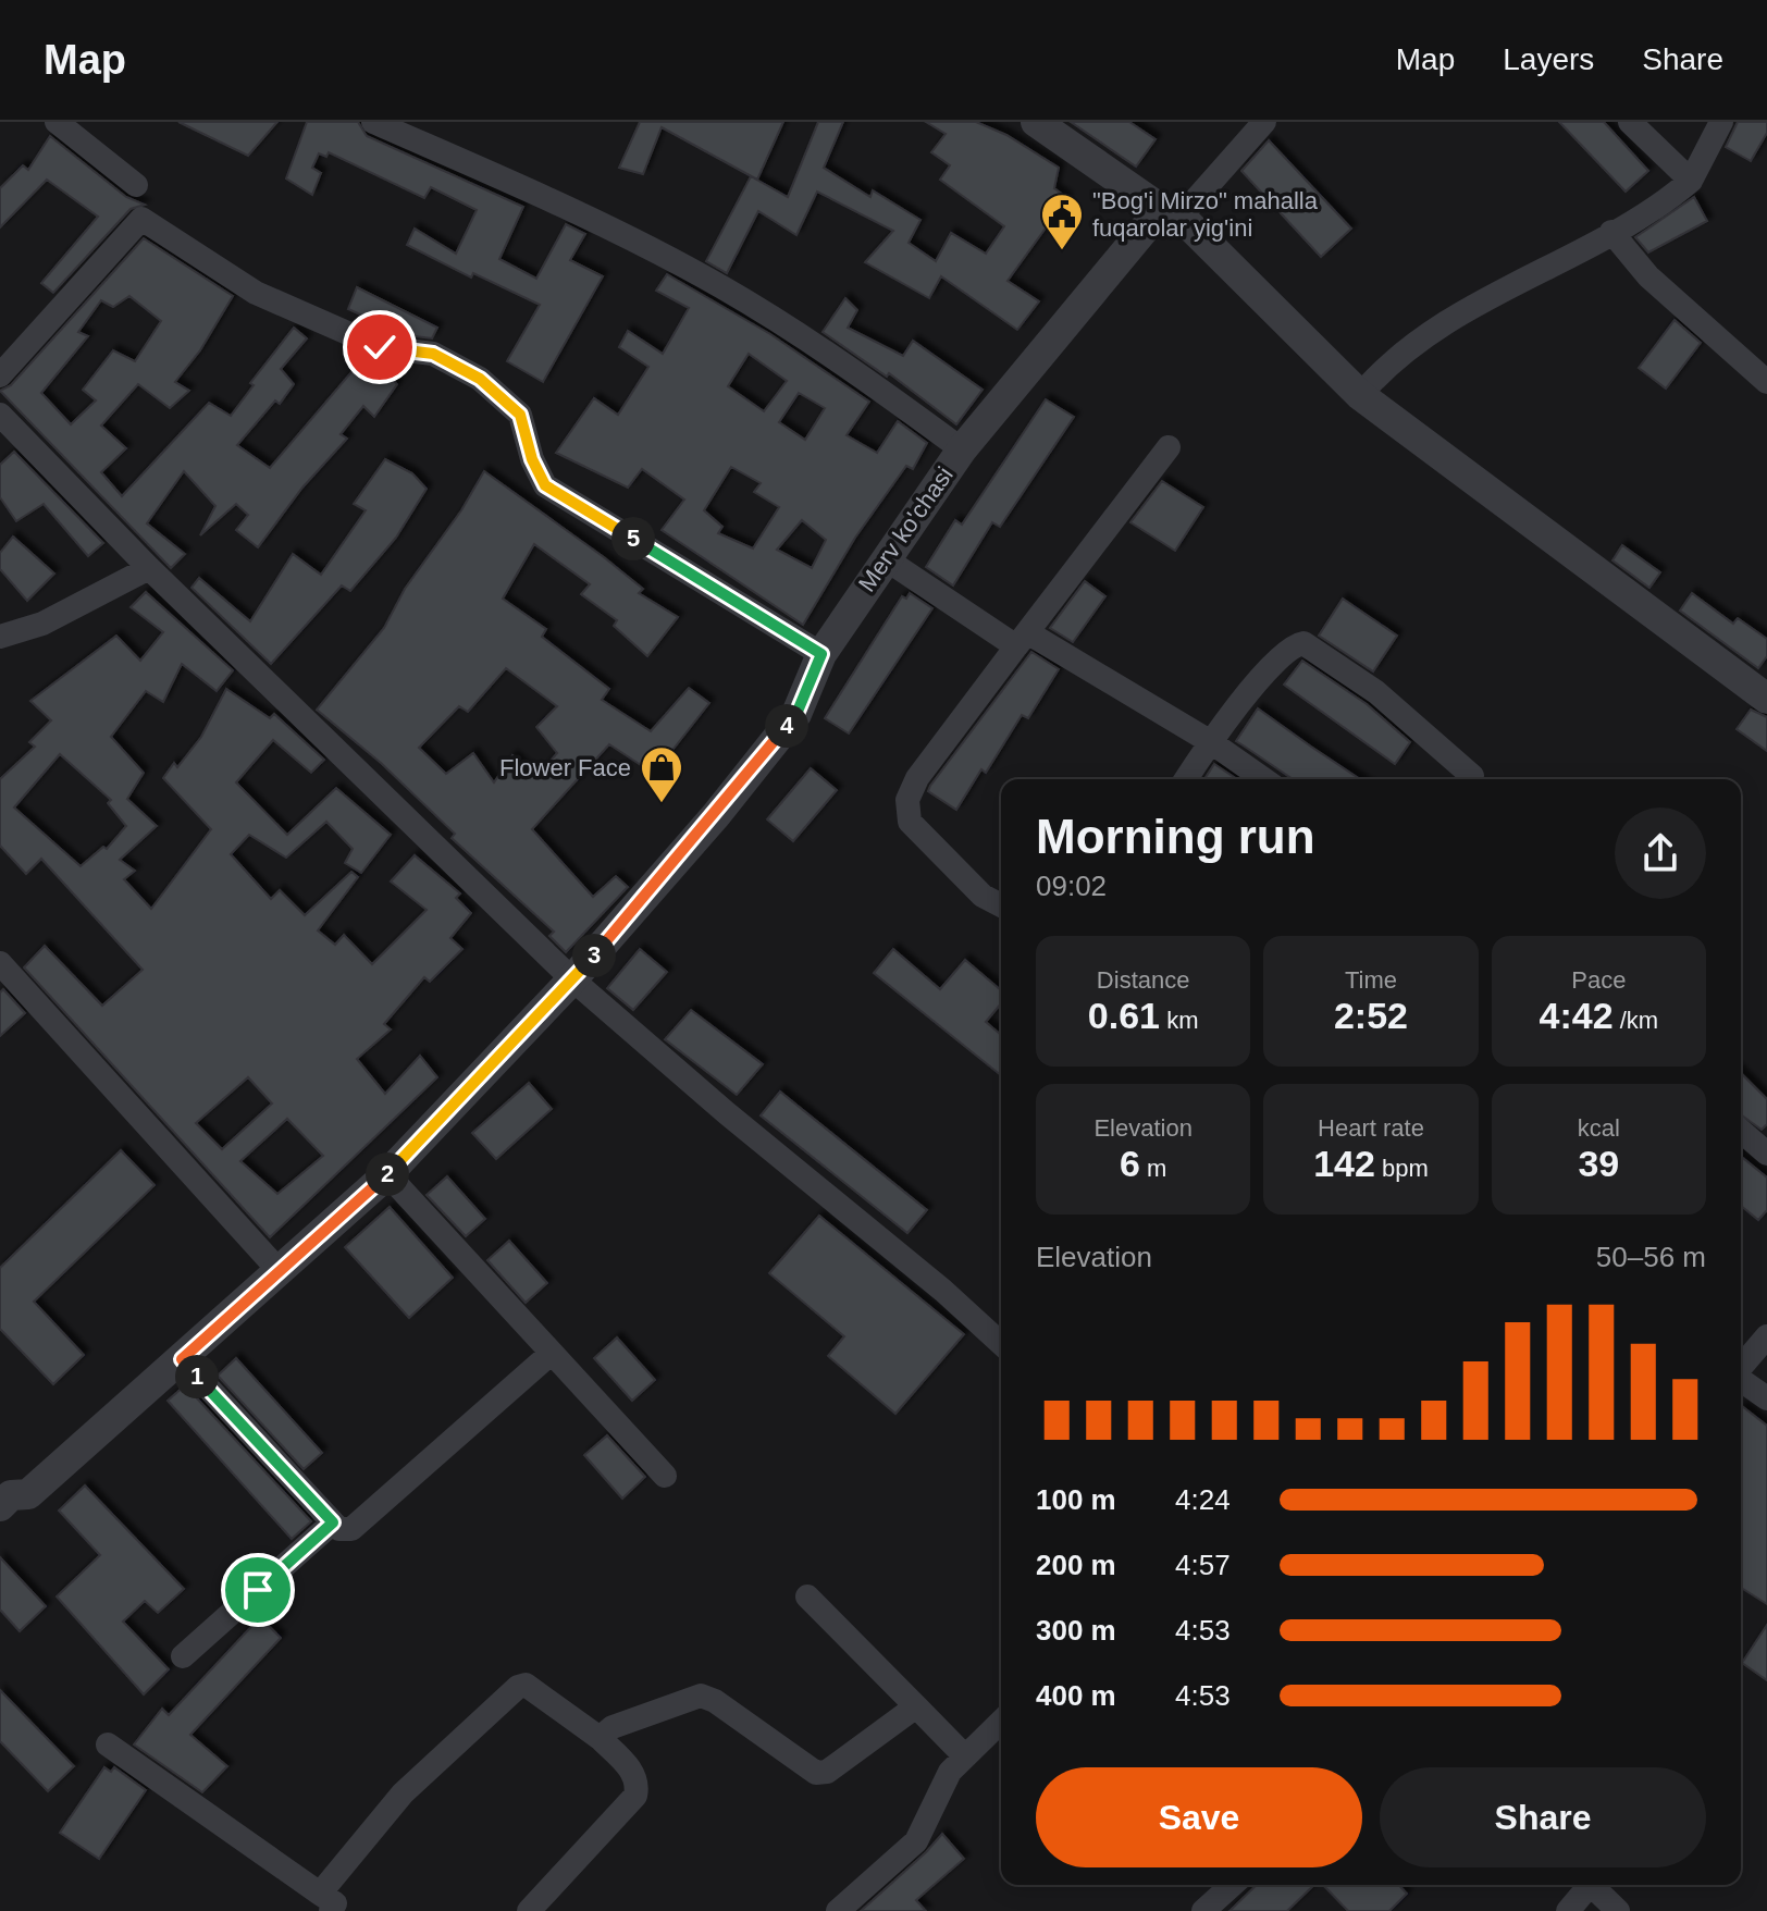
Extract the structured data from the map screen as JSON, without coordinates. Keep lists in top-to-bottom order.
{
  "streets": {
    "street": ["Merv ko'chasi"]
  },
  "places": {
    "public building": ["\"Bog'i Mirzo\" mahalla fuqarolar yig'ini"],
    "shop": ["Flower Face"]
  },
  "page": {
    "header": "Map",
    "nav": ["Map", "Layers", "Share"],
    "pins": [
      "5",
      "4",
      "3",
      "2",
      "1"
    ],
    "heading": ["Morning run", "09:02"],
    "stats": [
      ["Distance", "0.61 km"],
      ["Time", "2:52"],
      ["Pace", "4:42 /km"],
      ["Elevation", "6 m"],
      ["Heart rate", "142 bpm"],
      ["kcal", "39"]
    ],
    "chart": ["Elevation", "50–56 m"],
    "list": [
      {
        "name": "100 m",
        "note": "4:24"
      },
      {
        "name": "200 m",
        "note": "4:57"
      },
      {
        "name": "300 m",
        "note": "4:53"
      },
      {
        "name": "400 m",
        "note": "4:53"
      }
    ],
    "buttons": ["Save", "Share"]
  }
}
